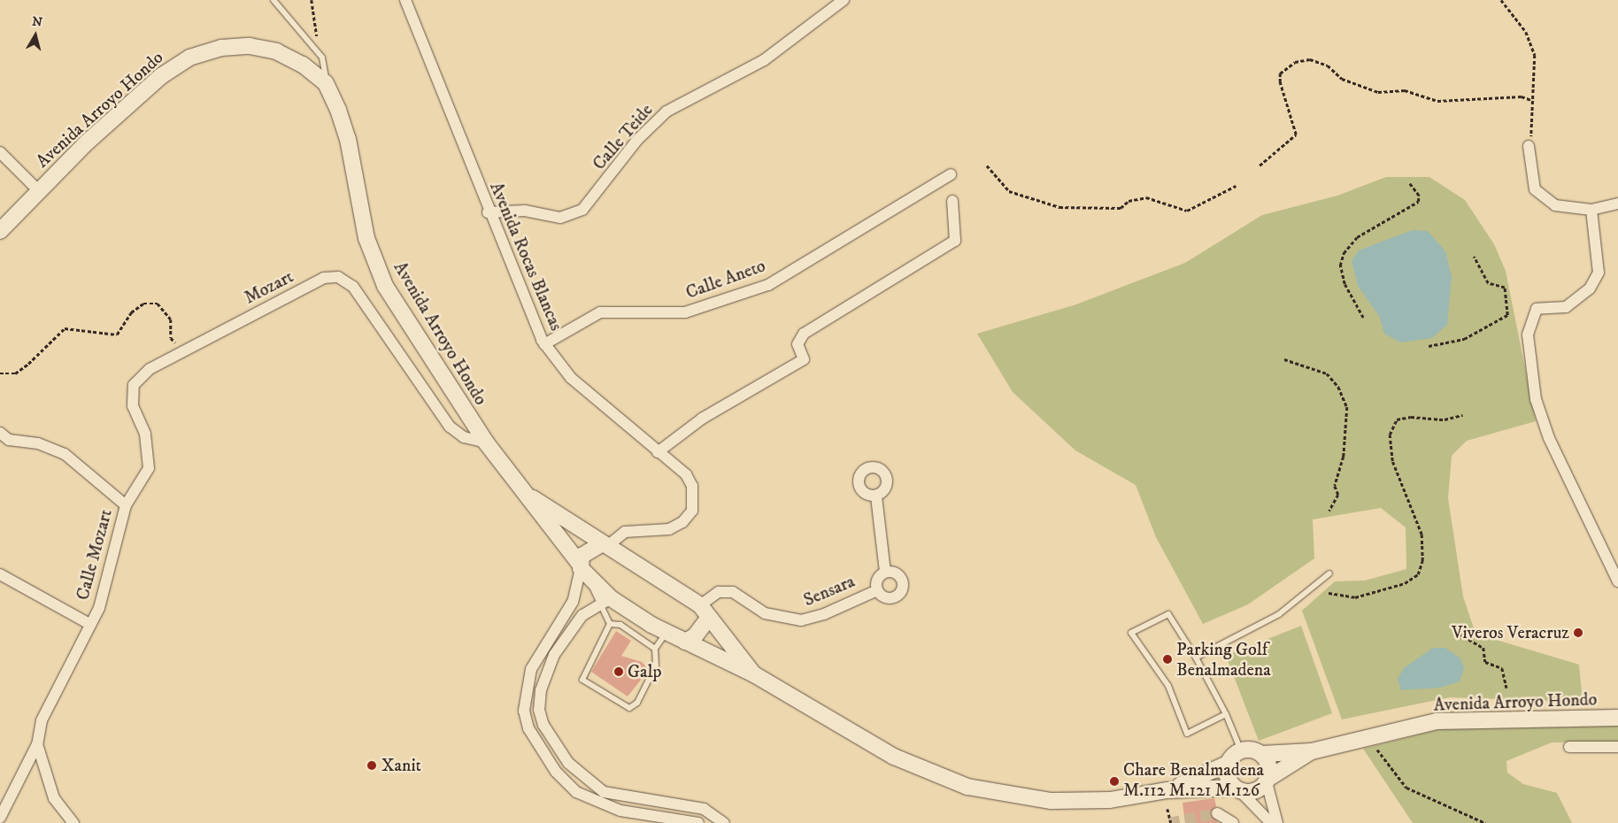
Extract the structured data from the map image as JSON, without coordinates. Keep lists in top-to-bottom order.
{
  "streets": {
    "main road": ["Avenida Arroyo Hondo"],
    "street": [
      "Calle Teide",
      "Avenida Rocas Blancas",
      "Calle Aneto",
      "Mozart",
      "Calle Mozart",
      "Sensara"
    ]
  },
  "crossings": [
    ["Avenida Arroyo Hondo", "Avenida Rocas Blancas"],
    ["Avenida Arroyo Hondo", "Mozart"],
    ["Avenida Arroyo Hondo", "Sensara"],
    ["Calle Teide", "Avenida Rocas Blancas"],
    ["Avenida Rocas Blancas", "Calle Aneto"],
    ["Mozart", "Calle Mozart"]
  ],
  "places": [
    "Viveros Veracruz",
    "Parking Golf Benalmadena",
    "Galp",
    "Xanit",
    "Chare Benalmadena M.112 M.121 M.126"
  ],
  "north": "top"
}
